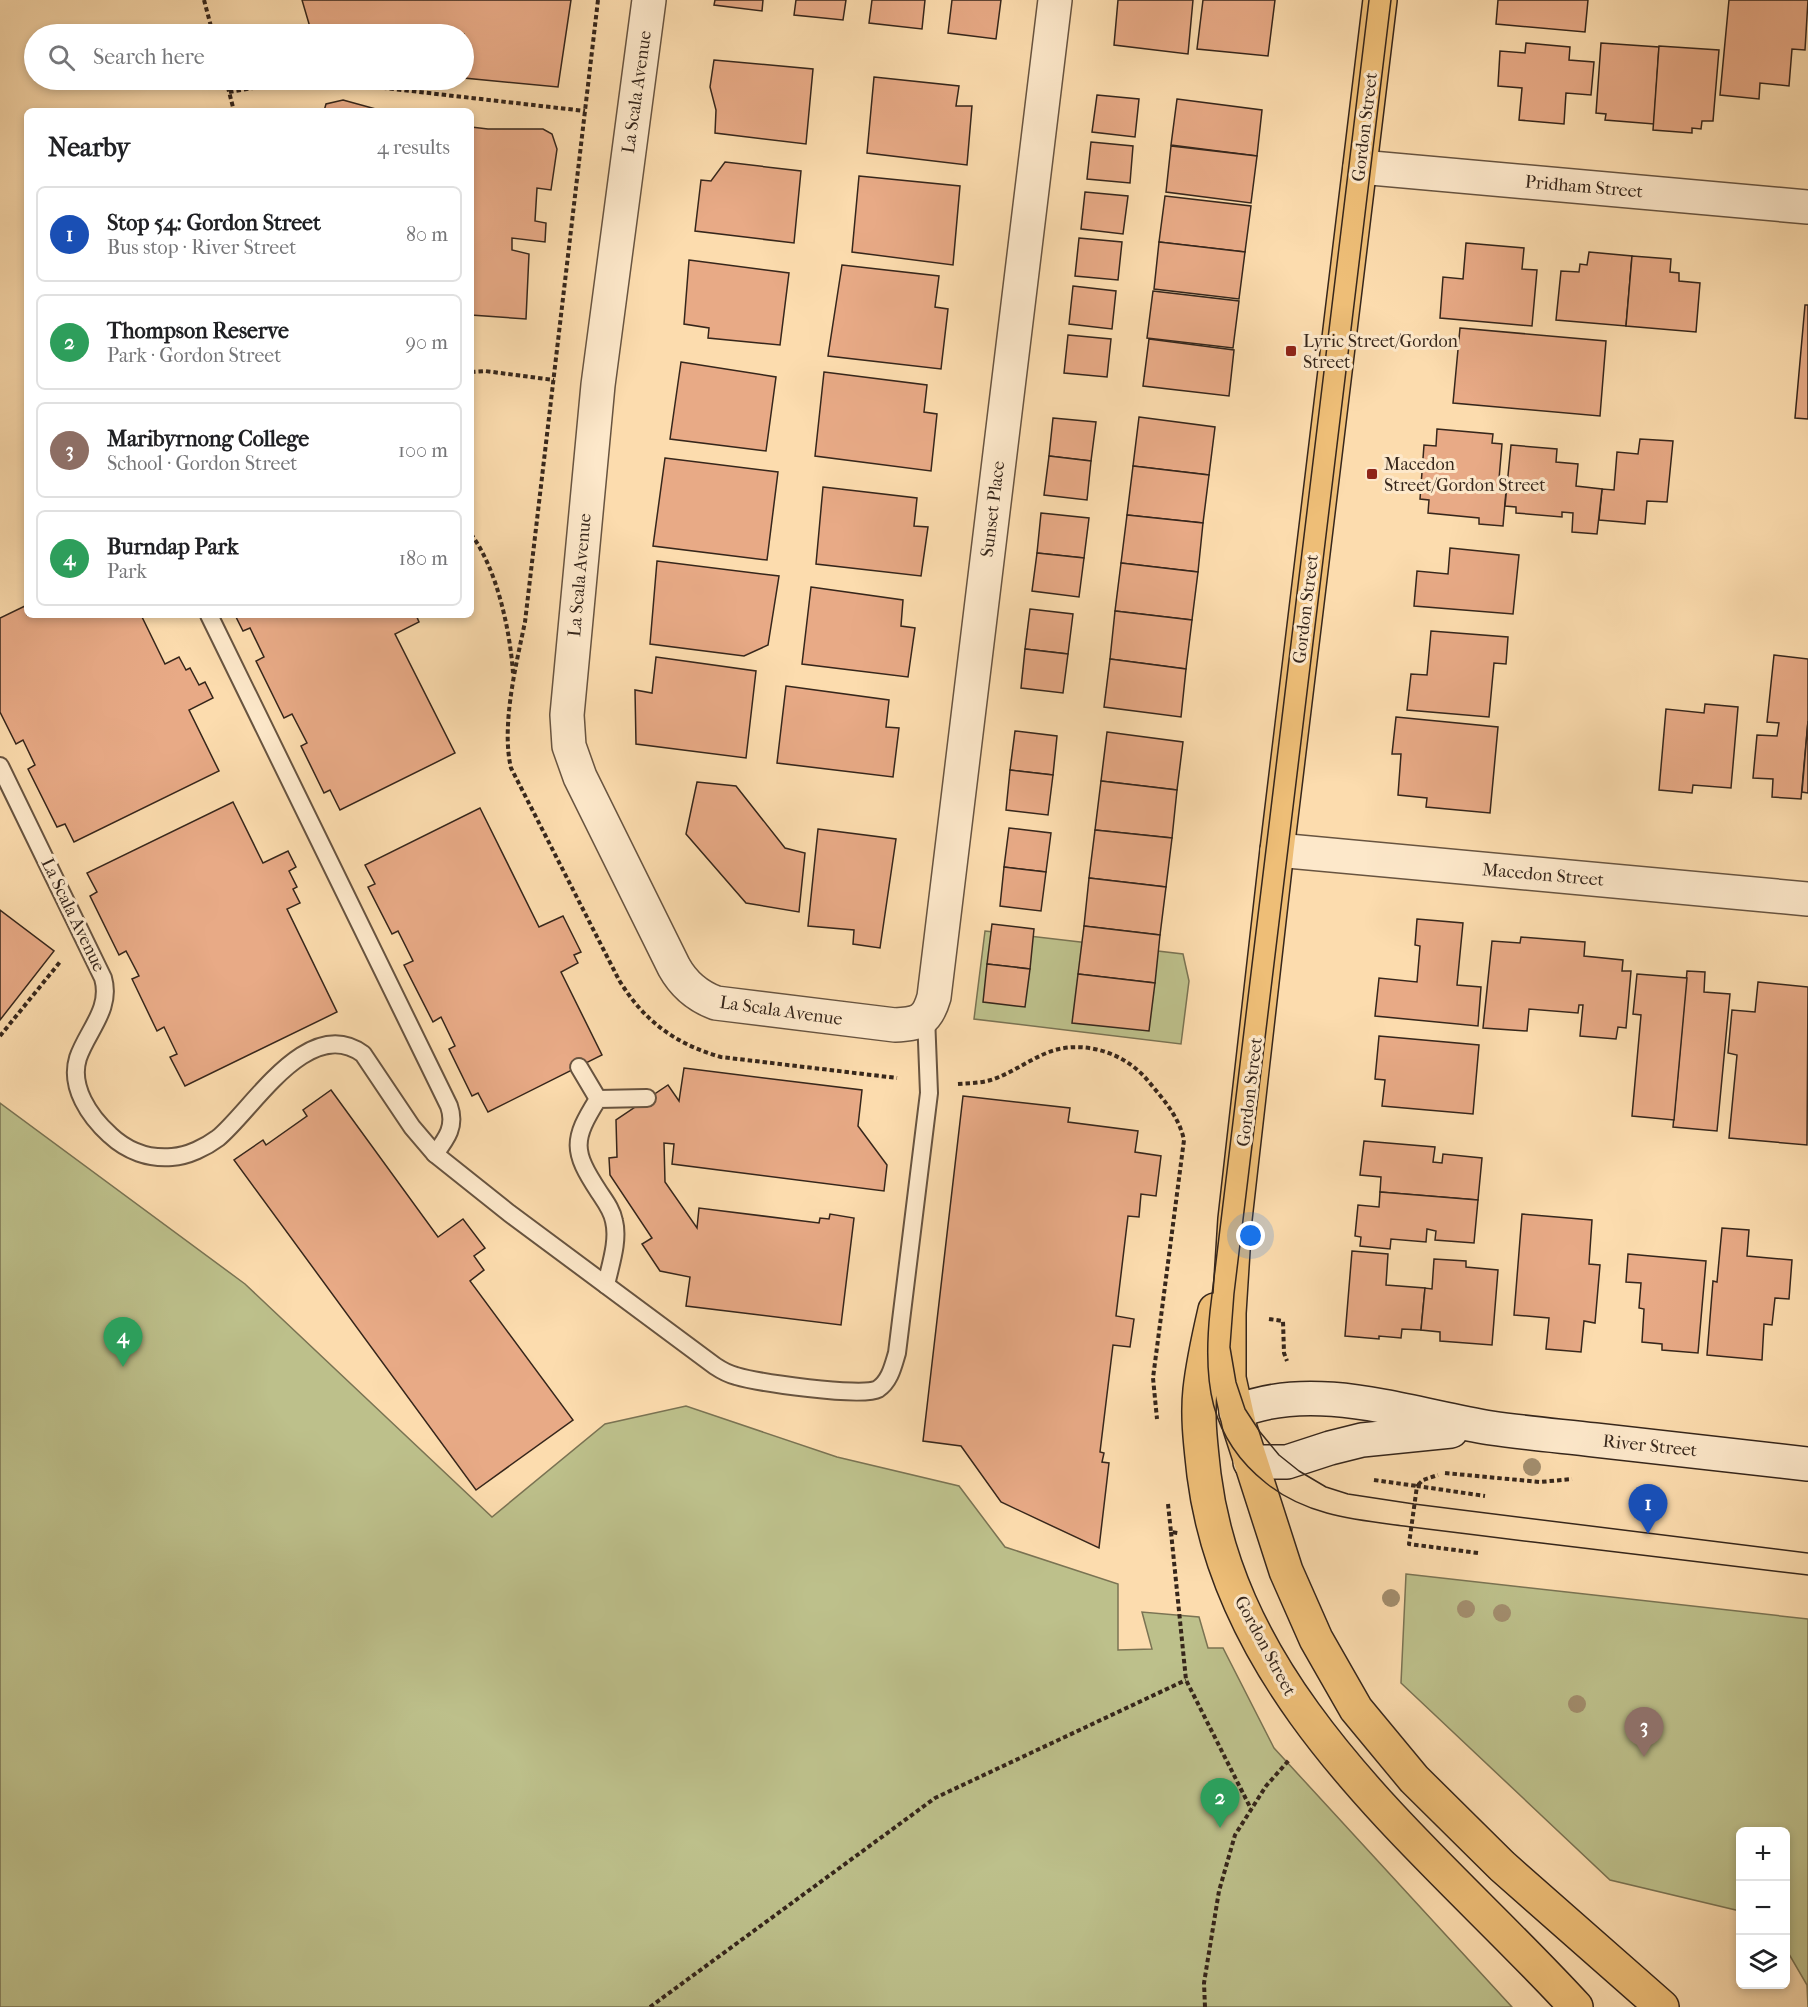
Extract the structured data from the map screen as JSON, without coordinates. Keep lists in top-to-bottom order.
{
  "streets": {
    "main road": ["Gordon Street"],
    "street": [
      "La Scala Avenue",
      "Pridham Street",
      "Sunset Place",
      "Macedon Street",
      "River Street"
    ]
  },
  "crossings": [
    ["La Scala Avenue", "Sunset Place"],
    ["Gordon Street", "Pridham Street"],
    ["Gordon Street", "Macedon Street"],
    ["Gordon Street", "River Street"]
  ],
  "places": {
    "transit": ["Lyric Street/Gordon Street", "Macedon Street/Gordon Street"]
  },
  "page": {
    "search": "Search here",
    "heading": ["Nearby", "4 results"],
    "list": [
      {
        "mark": "1",
        "name": "Stop 54: Gordon Street",
        "note": "Bus stop · River Street",
        "value": "80 m"
      },
      {
        "mark": "2",
        "name": "Thompson Reserve",
        "note": "Park · Gordon Street",
        "value": "90 m"
      },
      {
        "mark": "3",
        "name": "Maribyrnong College",
        "note": "School · Gordon Street",
        "value": "100 m"
      },
      {
        "mark": "4",
        "name": "Burndap Park",
        "note": "Park",
        "value": "180 m"
      }
    ],
    "pins": [
      "4",
      "1",
      "3",
      "2"
    ],
    "map_buttons": ["+", "−"]
  }
}
